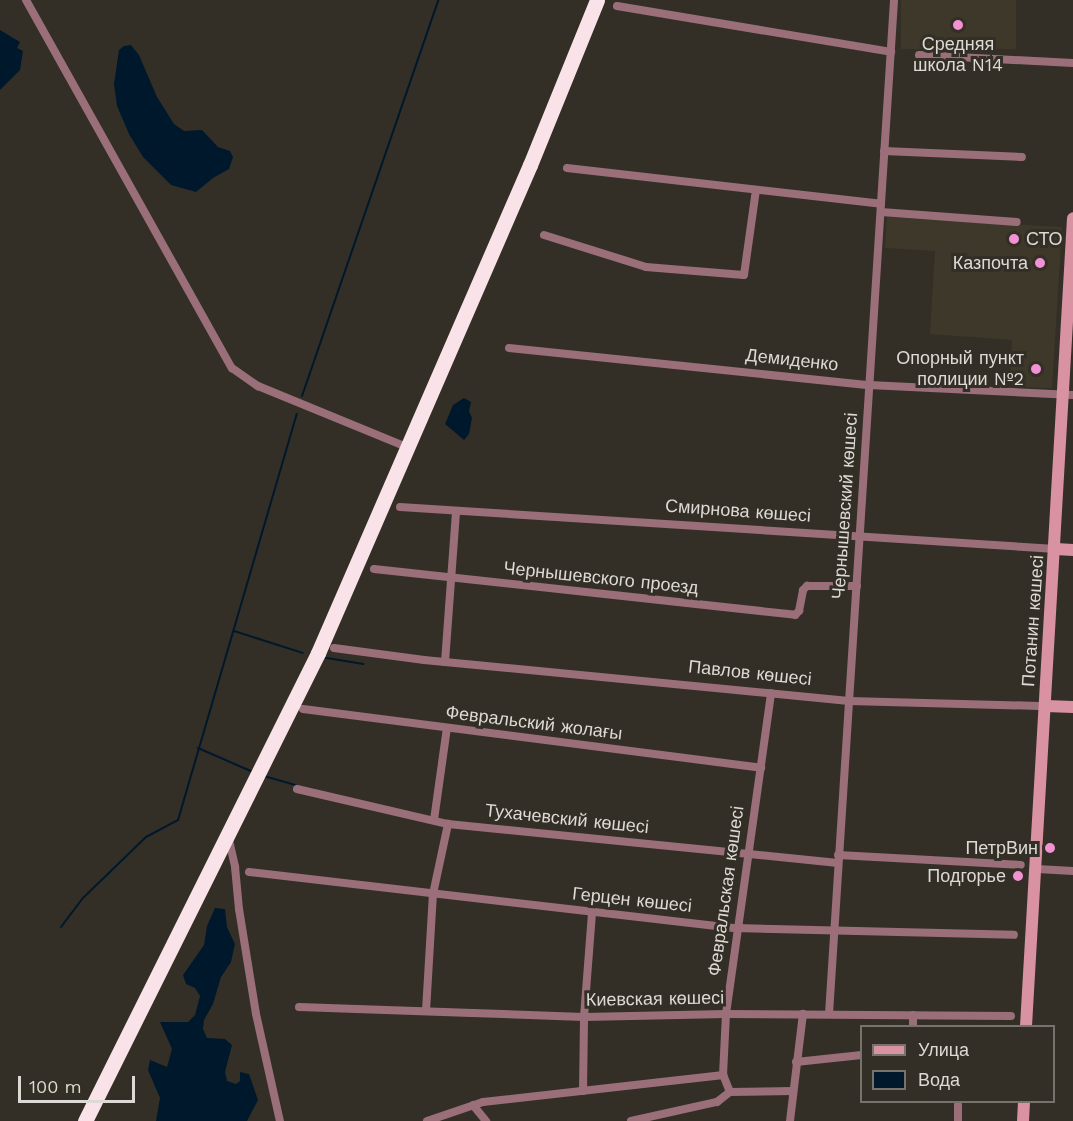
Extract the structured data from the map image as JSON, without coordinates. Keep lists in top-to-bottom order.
{
  "streets": {
    "main road": ["Смирнова көшесі", "Потанин көшесі", "Павлов көшесі"],
    "street": [
      "Демиденко",
      "Чернышевский көшесі",
      "Чернышевского проезд",
      "Февральский жолағы",
      "Тухачевский көшесі",
      "Февральская көшесі",
      "Герцен көшесі",
      "Киевская көшесі"
    ]
  },
  "crossings": [
    ["Демиденко", "Чернышевский көшесі"],
    ["Демиденко", "Потанин көшесі"],
    ["Чернышевский көшесі", "Смирнова көшесі"],
    ["Чернышевский көшесі", "Чернышевского проезд"],
    ["Чернышевский көшесі", "Павлов көшесі"],
    ["Чернышевский көшесі", "Тухачевский көшесі"],
    ["Чернышевский көшесі", "Герцен көшесі"],
    ["Чернышевский көшесі", "Киевская көшесі"],
    ["Смирнова көшесі", "Потанин көшесі"],
    ["Потанин көшесі", "Павлов көшесі"],
    ["Павлов көшесі", "Февральская көшесі"],
    ["Февральский жолағы", "Февральская көшесі"],
    ["Тухачевский көшесі", "Февральская көшесі"],
    ["Февральская көшесі", "Герцен көшесі"],
    ["Февральская көшесі", "Киевская көшесі"]
  ],
  "places": [
    "Средняя школа N14",
    "СТО",
    "Казпочта",
    "Опорный пункт полиции №2",
    "ПетрВин",
    "Подгорье"
  ],
  "legend": ["Улица", "Вода"],
  "scale_bar": "100 m"
}
